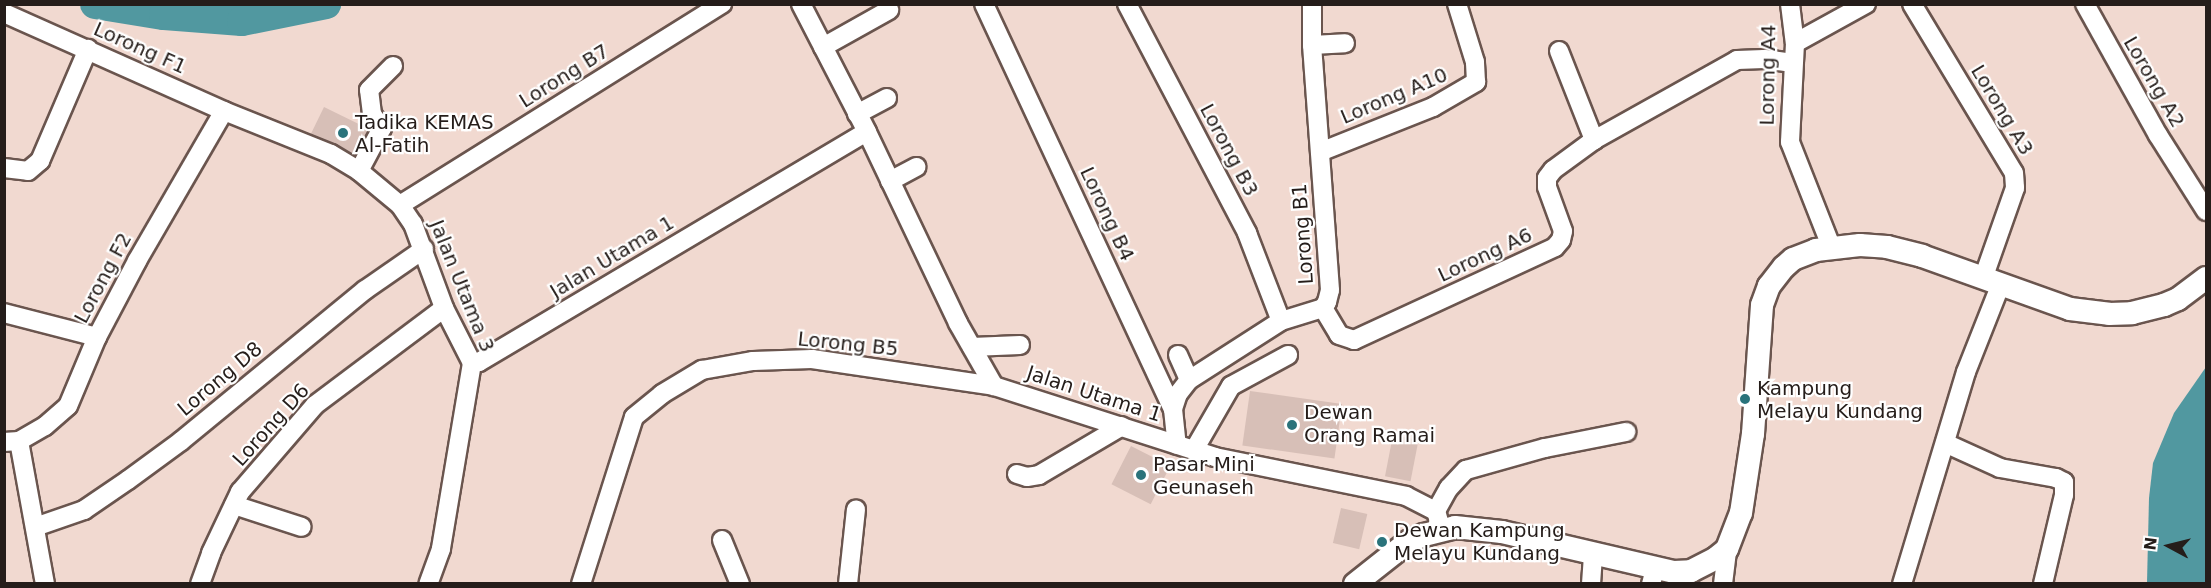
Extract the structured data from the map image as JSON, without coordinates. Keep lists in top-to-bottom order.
{
  "streets": {
    "street": [
      "Lorong F1",
      "Lorong A4",
      "Lorong B7",
      "Lorong A2",
      "Lorong A10",
      "Lorong A3",
      "Lorong B3",
      "Lorong B4",
      "Lorong B1",
      "Lorong A6",
      "Jalan Utama 1",
      "Lorong F2",
      "Jalan Utama 3",
      "Lorong B5",
      "Lorong D8",
      "Lorong D6"
    ]
  },
  "crossings": [
    ["Lorong F1", "Lorong F2"],
    ["Lorong F1", "Jalan Utama 3"],
    ["Lorong A4", "Lorong A6"],
    ["Lorong B7", "Jalan Utama 3"],
    ["Lorong A10", "Lorong B1"],
    ["Lorong B3", "Lorong B1"],
    ["Lorong B4", "Lorong B1"],
    ["Lorong B4", "Jalan Utama 1"],
    ["Lorong B1", "Lorong A6"],
    ["Jalan Utama 1", "Jalan Utama 3"],
    ["Jalan Utama 1", "Lorong B5"],
    ["Lorong F2", "Jalan Utama 3"],
    ["Jalan Utama 3", "Lorong D8"],
    ["Jalan Utama 3", "Lorong D6"]
  ],
  "places": [
    "Tadika KEMAS Al-Fatih",
    "Kampung Melayu Kundang",
    "Dewan Orang Ramai",
    "Pasar Mini Geunaseh",
    "Dewan Kampung Melayu Kundang"
  ],
  "north": "left"
}
